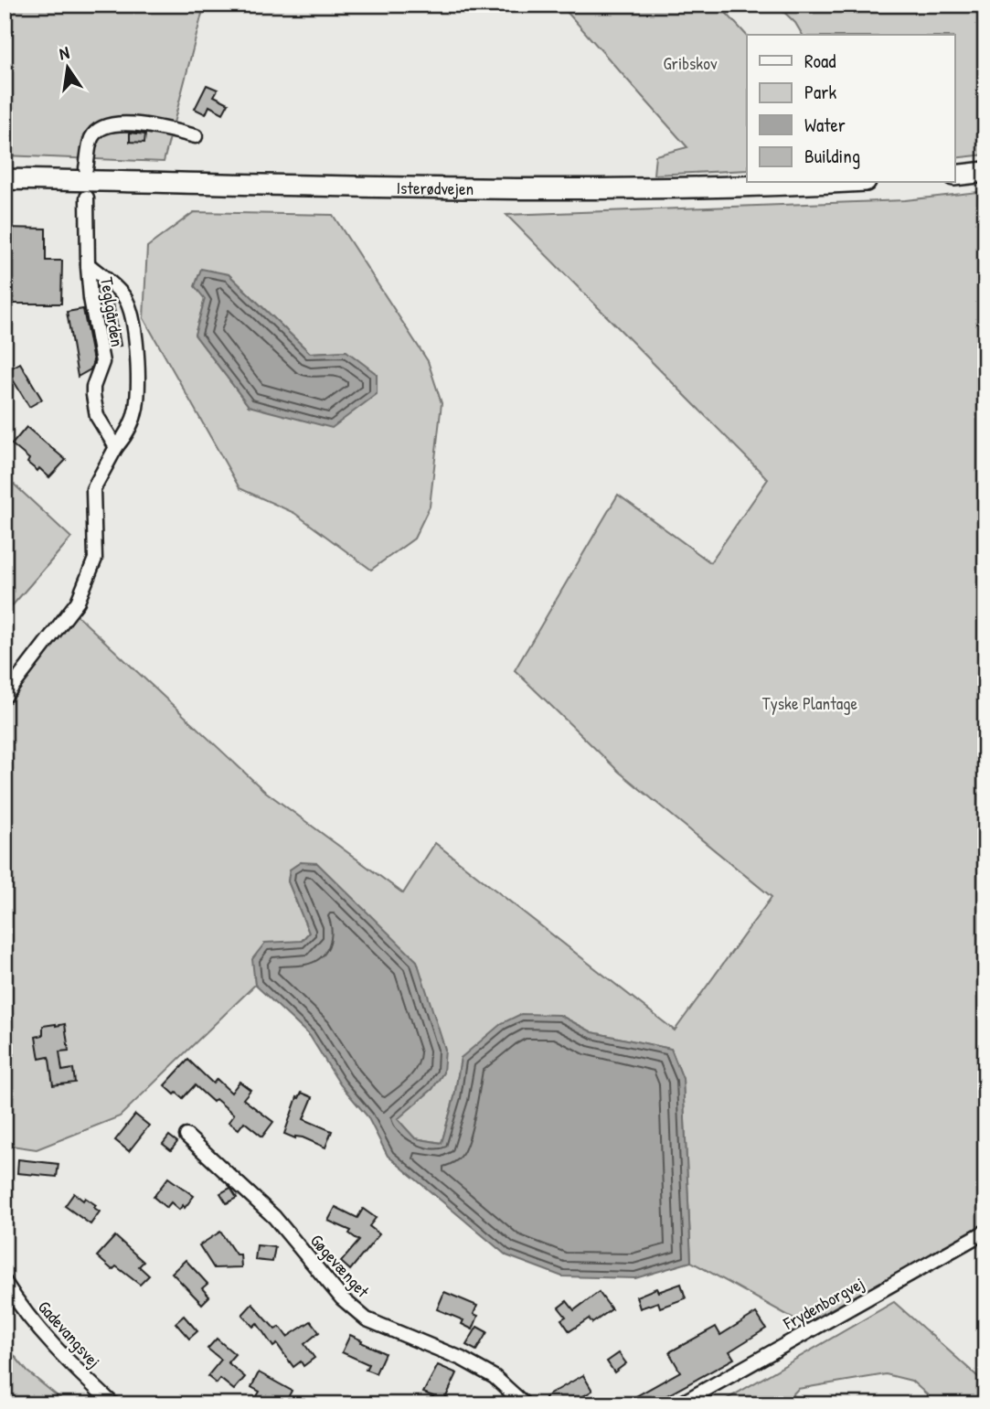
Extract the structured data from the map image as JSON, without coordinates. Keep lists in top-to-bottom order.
{
  "streets": {
    "highway": ["Isterødvejen"],
    "street": [
      "Teglgården",
      "Gøgevænget",
      "Frydenborgvej",
      "Gadevangsvej"
    ]
  },
  "parks": ["Gribskov", "Tyske Plantage"],
  "legend": [
    "Road",
    "Park",
    "Water",
    "Building"
  ],
  "north": "top"
}
